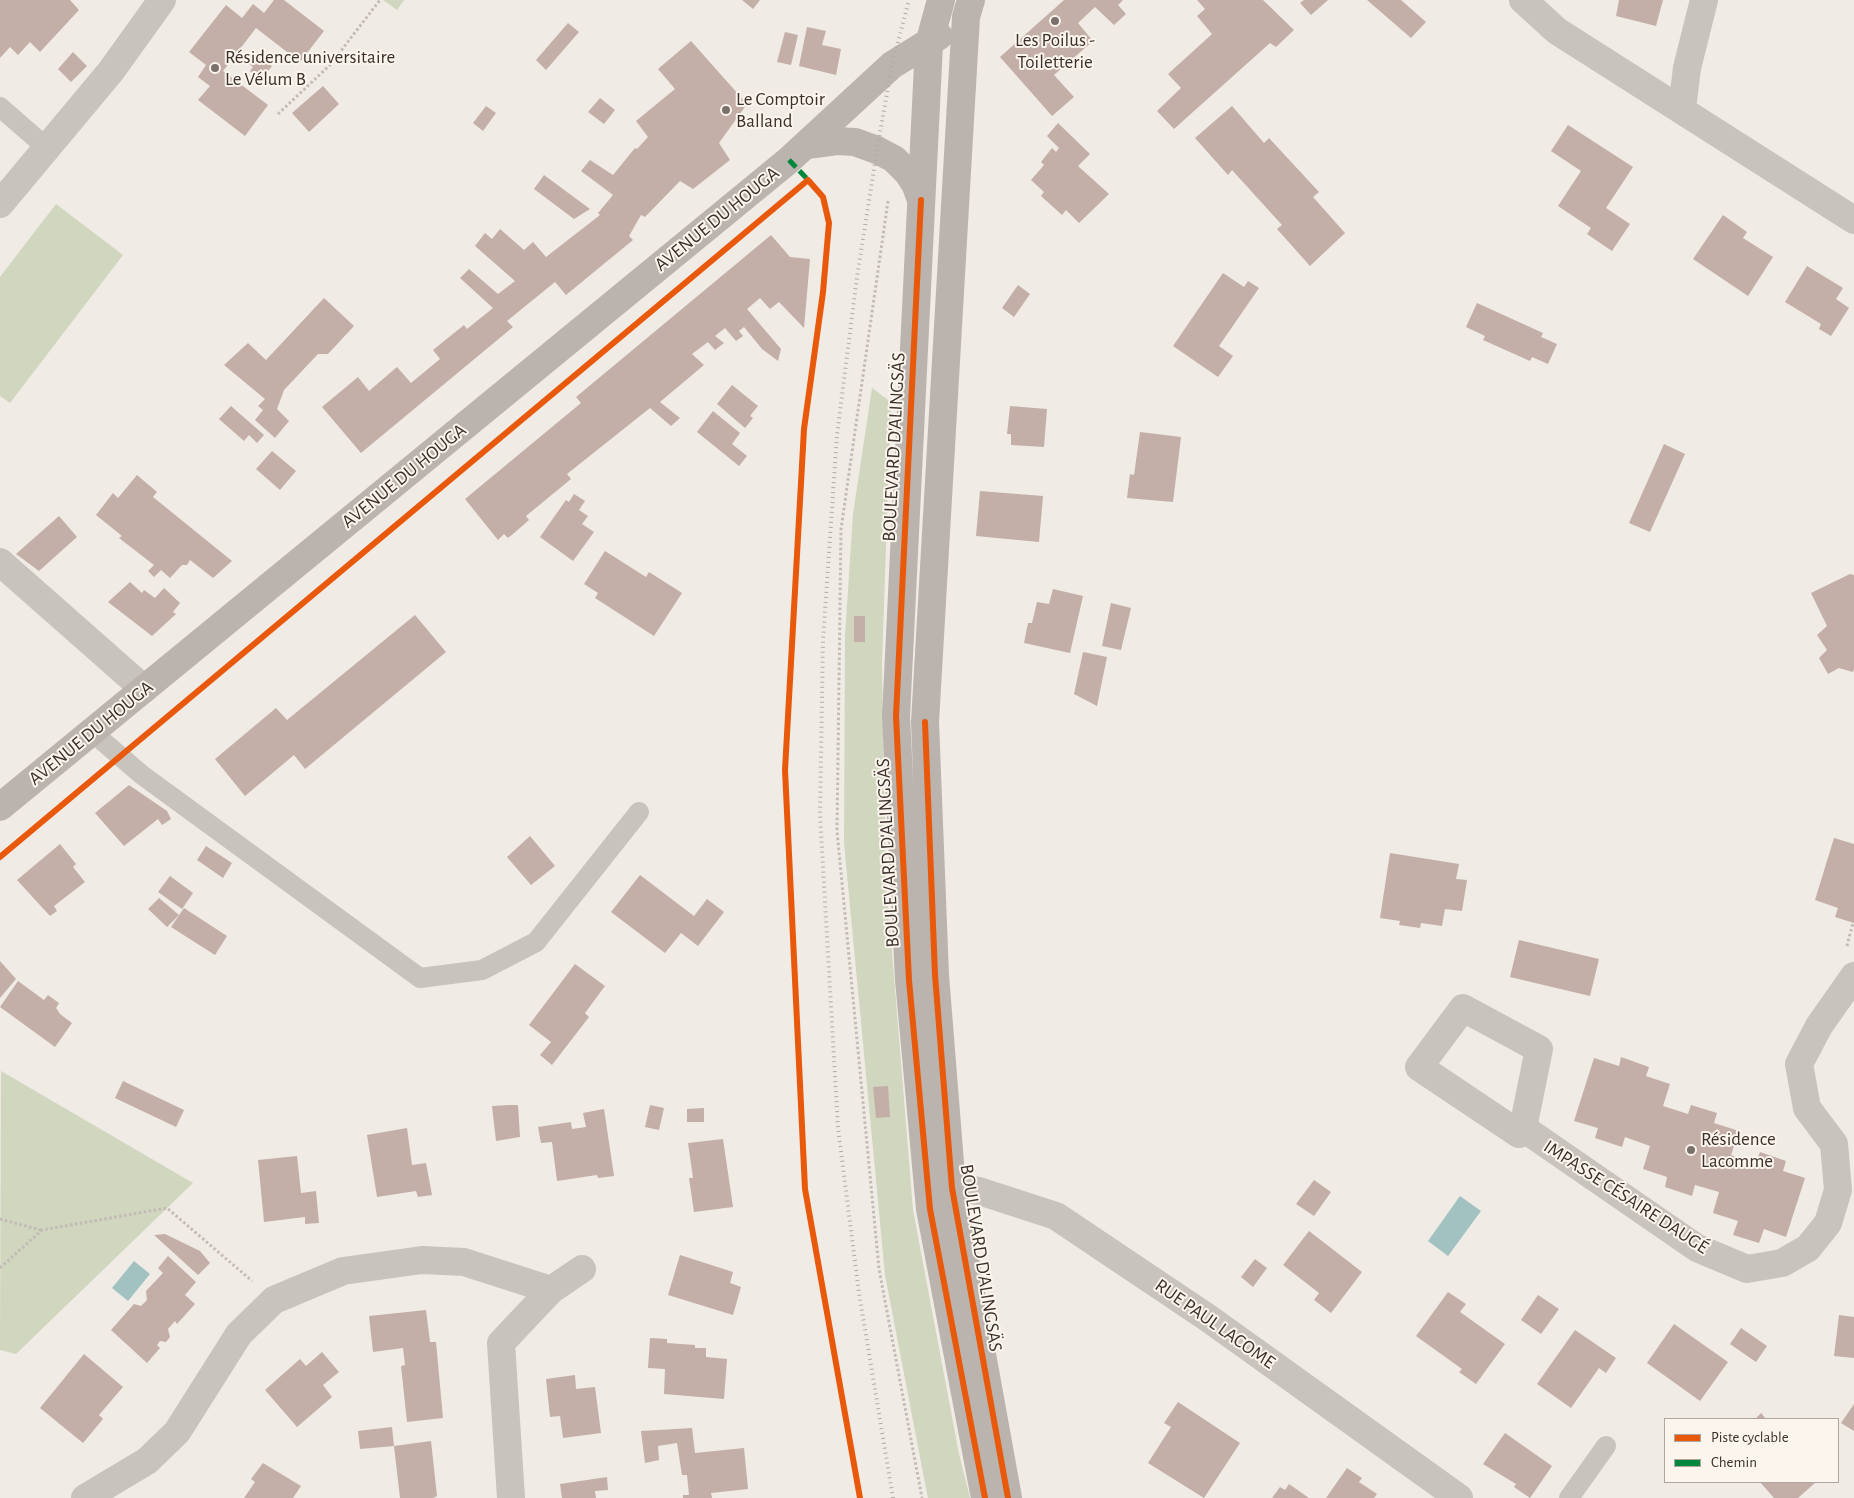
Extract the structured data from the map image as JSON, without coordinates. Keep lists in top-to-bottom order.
{
  "streets": {
    "main road": ["AVENUE DU HOUGA", "BOULEVARD D'ALINGSÄS"],
    "street": ["IMPASSE CÉSAIRE DAUGÉ", "RUE PAUL LACOME"]
  },
  "crossings": [
    ["AVENUE DU HOUGA", "BOULEVARD D'ALINGSÄS"],
    ["BOULEVARD D'ALINGSÄS", "RUE PAUL LACOME"]
  ],
  "places": [
    "Les Poilus - Toiletterie",
    "Résidence universitaire Le Vélum B",
    "Le Comptoir Balland",
    "Résidence Lacomme"
  ],
  "legend": ["Piste cyclable", "Chemin"]
}
